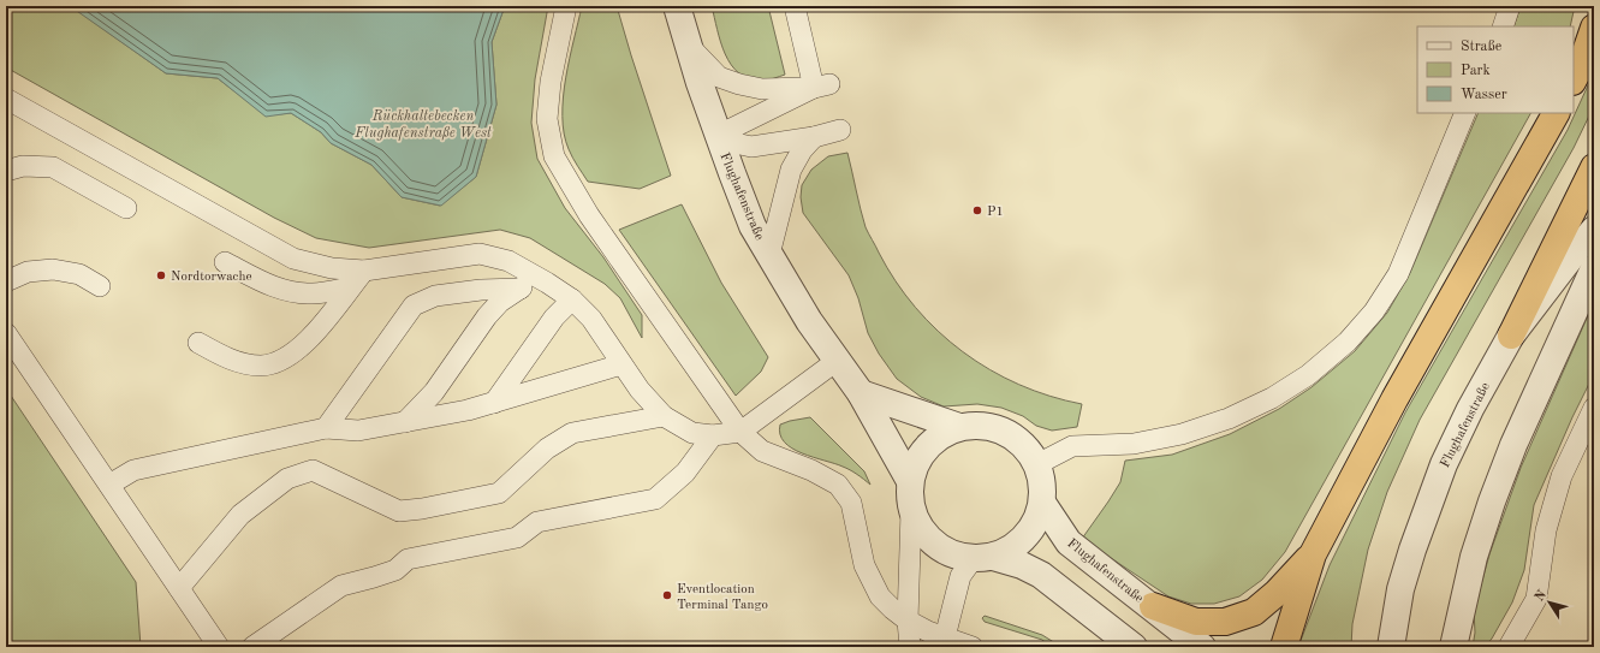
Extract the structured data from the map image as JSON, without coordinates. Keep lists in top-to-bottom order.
{
  "streets": {
    "street": ["Flughafenstraße"]
  },
  "water": ["Rückhaltebecken Flughafenstraße West"],
  "places": ["P1", "Nordtorwache", "Eventlocation Terminal Tango"],
  "legend": ["Straße", "Park", "Wasser"],
  "north": "top left"
}
